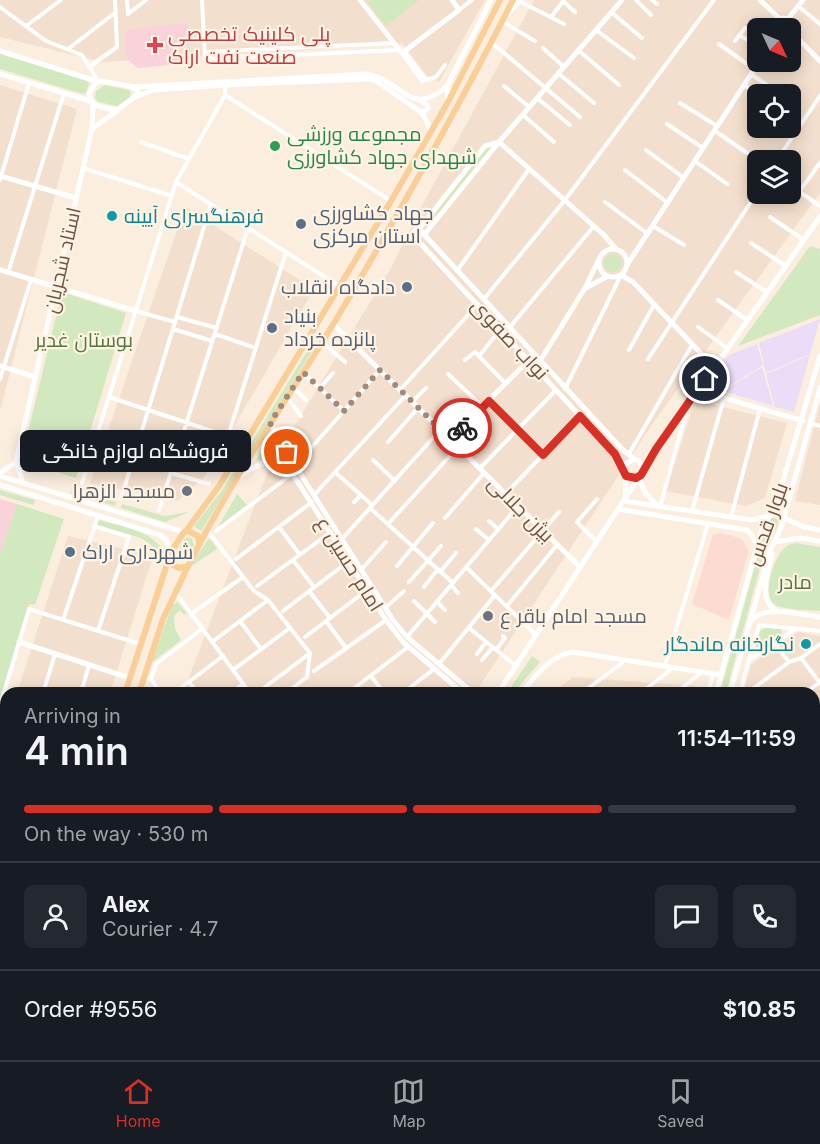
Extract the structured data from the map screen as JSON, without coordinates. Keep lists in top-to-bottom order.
{
  "streets": {
    "street": [
      "استاد شجریان",
      "نواب صفوی",
      "بیژن جلالی",
      "بلوار قدس",
      "امام حسین ع"
    ]
  },
  "parks": ["بوستان غدیر", "مادر"],
  "places": {
    "health": ["پلی کلینیک تخصصی صنعت نفت اراک"],
    "other": [
      "مجموعه ورزشی شهدای جهاد کشاورزی",
      "فرهنگسرای آیینه",
      "جهاد کشاورزی استان مرکزی",
      "دادگاه انقلاب",
      "بنیاد پانزده خرداد",
      "فروشگاه لوازم خانگی",
      "مسجد الزهرا",
      "شهرداری اراک",
      "مسجد امام باقر ع",
      "نگارخانه ماندگار"
    ]
  },
  "north": "bottom right",
  "page": {
    "bubble": "فروشگاه لوازم خانگی",
    "heading": ["4 min", "Arriving in", "11:54–11:59"],
    "panel": [
      "Alex",
      "Courier · 4.7",
      "Order #9556",
      "$10.85"
    ],
    "bar": "On the way · 530 m",
    "tabs": ["Home", "Map", "Saved"]
  }
}
